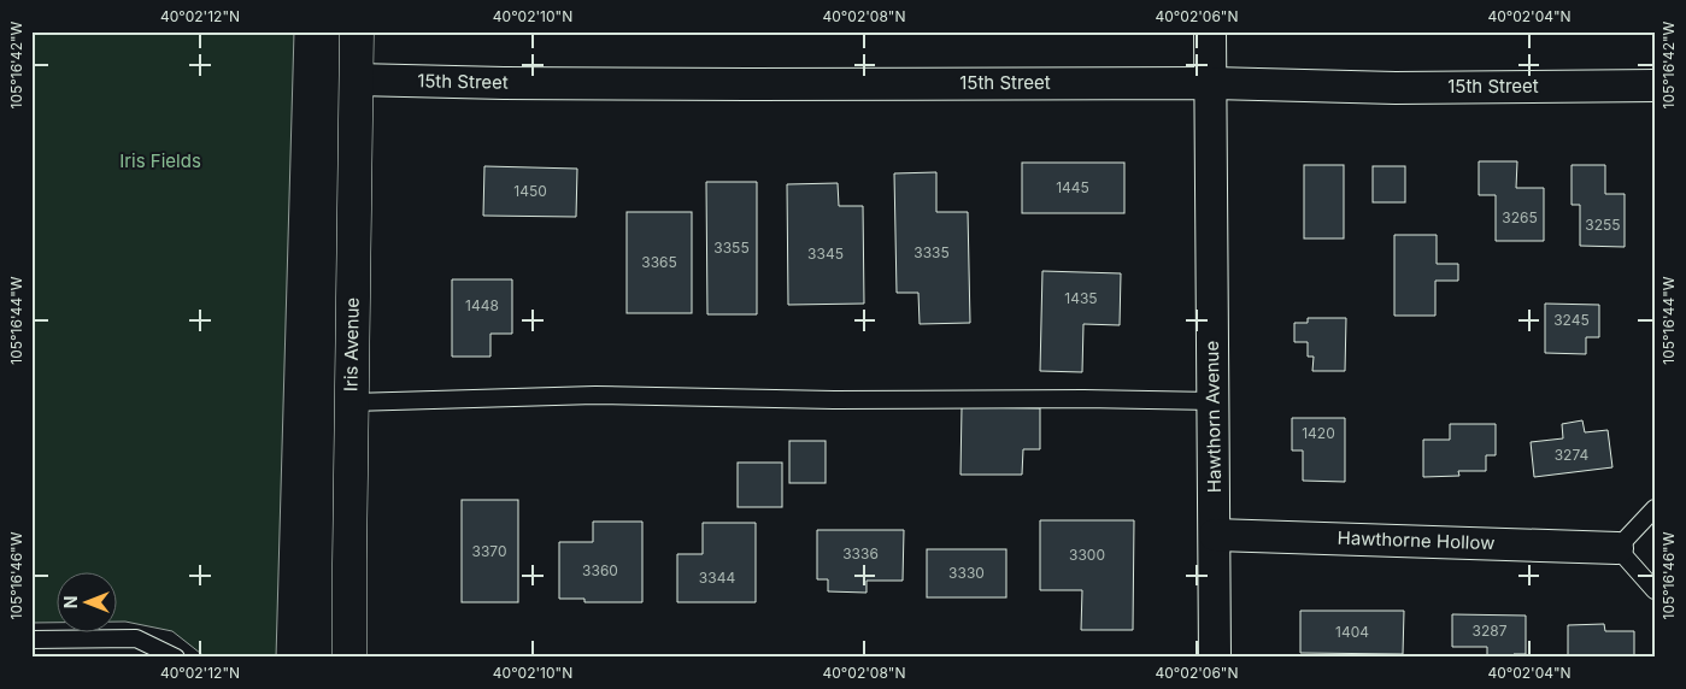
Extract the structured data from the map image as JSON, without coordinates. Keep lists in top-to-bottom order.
{
  "streets": {
    "main road": ["Iris Avenue"],
    "street": ["15th Street", "Hawthorn Avenue", "Hawthorne Hollow"]
  },
  "crossings": [
    ["15th Street", "Iris Avenue"],
    ["15th Street", "Hawthorn Avenue"],
    ["Hawthorn Avenue", "Hawthorne Hollow"]
  ],
  "parks": ["Iris Fields"],
  "house_numbers": [
    "1445",
    "1450",
    "3265",
    "3255",
    "3355",
    "3335",
    "3345",
    "3365",
    "1435",
    "1448",
    "3245",
    "1420",
    "3274",
    "3370",
    "3336",
    "3300",
    "3360",
    "3330",
    "3344",
    "3287",
    "1404"
  ],
  "north": "left",
  "coordinates": [
    "40°02'12\"N",
    "40°02'10\"N",
    "40°02'08\"N",
    "40°02'06\"N",
    "40°02'04\"N",
    "105°16'42\"W",
    "105°16'44\"W",
    "105°16'46\"W"
  ]
}
